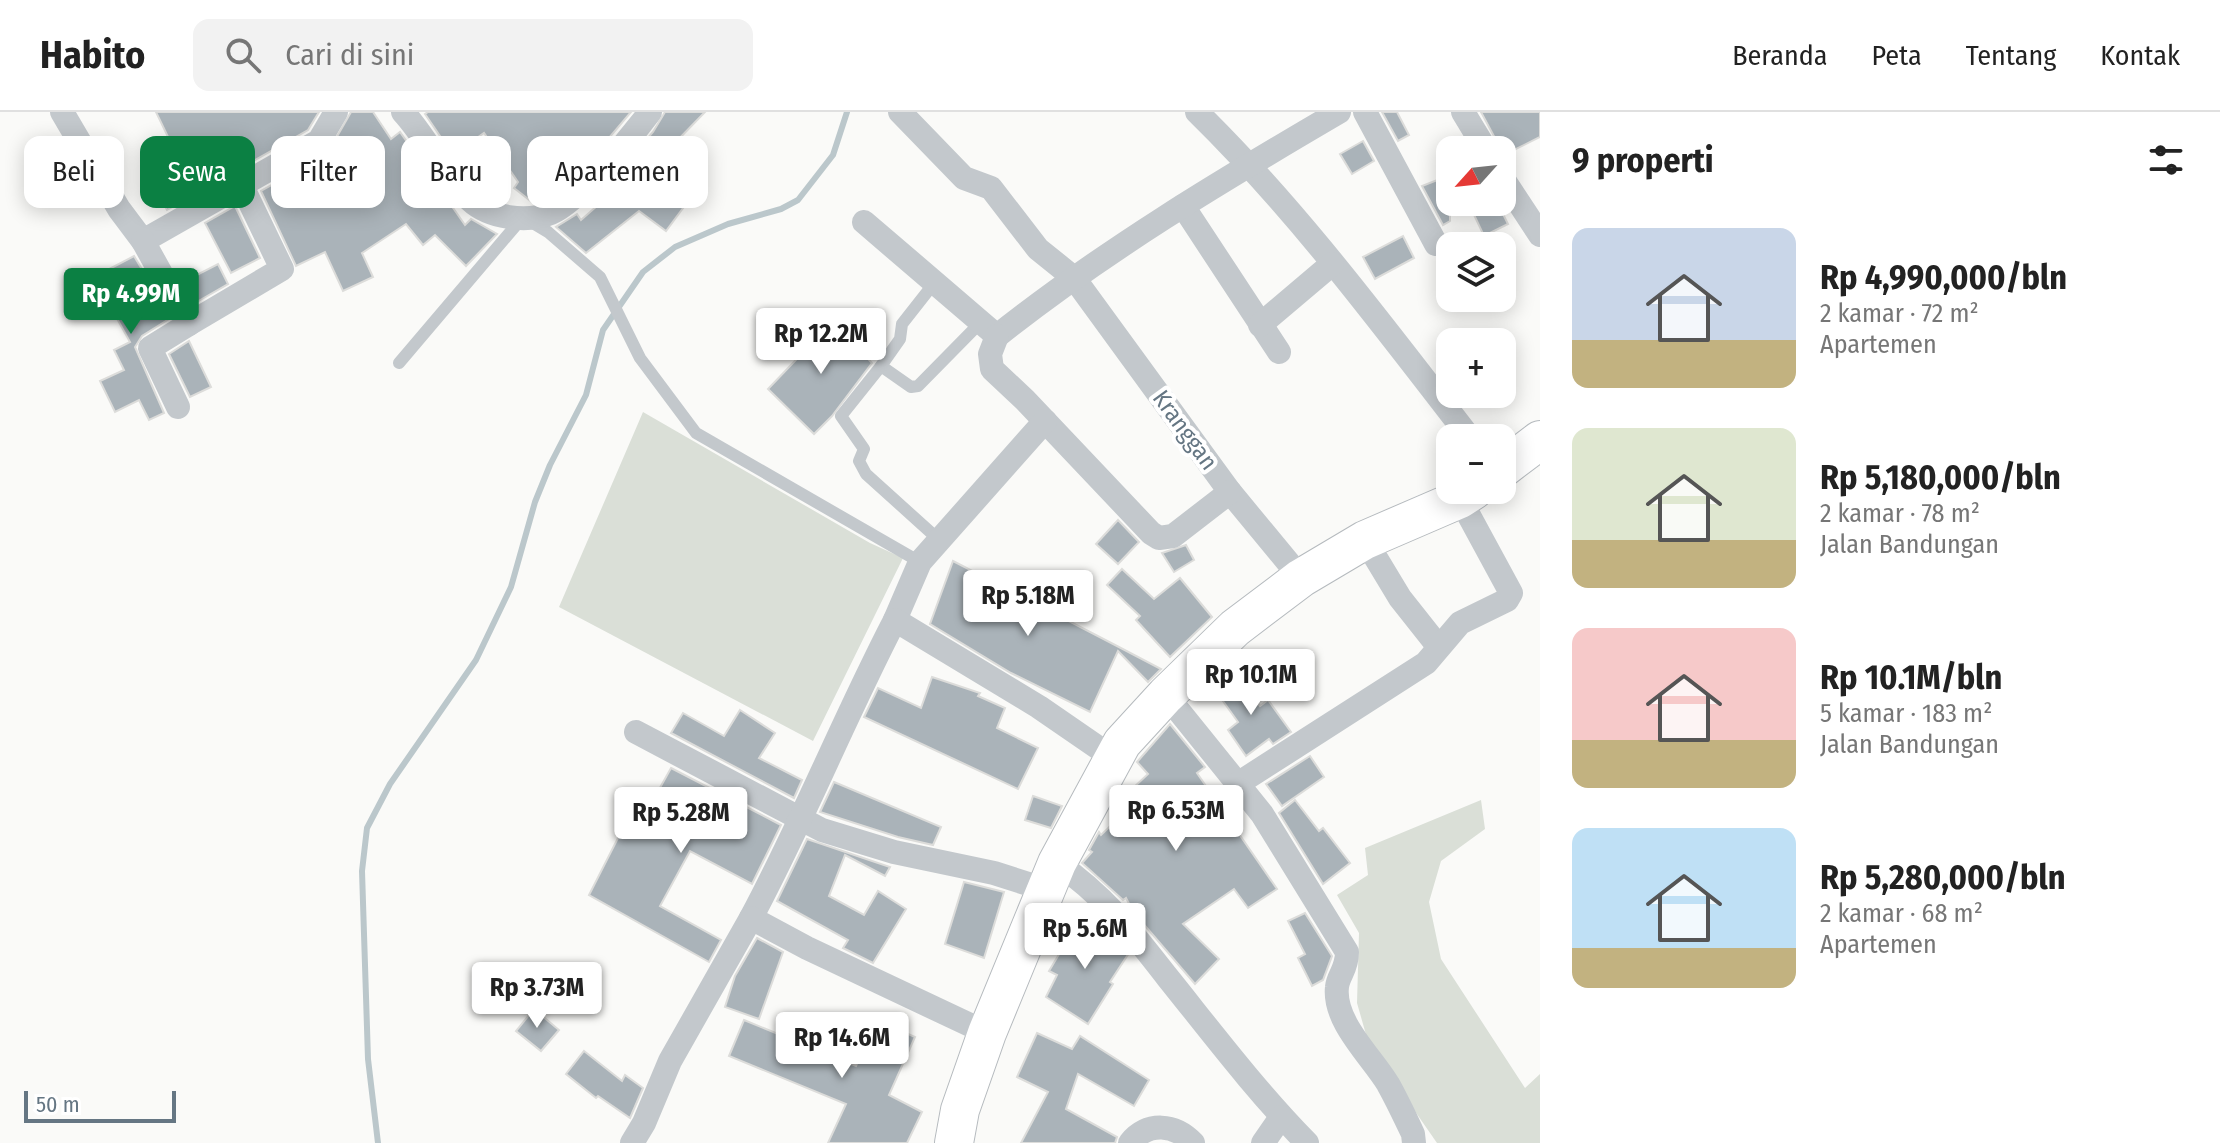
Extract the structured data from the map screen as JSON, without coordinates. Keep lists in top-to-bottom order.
{
  "streets": {
    "street": ["Kranggan"]
  },
  "scale_bar": "50 m",
  "north": "bottom left",
  "page": {
    "header": "Habito",
    "search": "Cari di sini",
    "nav": [
      "Beranda",
      "Peta",
      "Tentang",
      "Kontak"
    ],
    "heading": "9 properti",
    "map_buttons": ["+", "−"],
    "chip": [
      "Beli",
      "Sewa",
      "Filter",
      "Baru",
      "Apartemen"
    ],
    "list": [
      {
        "name": "Rp 4,990,000/bln",
        "note": "2 kamar · 72 m² · Apartemen"
      },
      {
        "name": "Rp 5,180,000/bln",
        "note": "2 kamar · 78 m² · Jalan Bandungan"
      },
      {
        "name": "Rp 10.1M/bln",
        "note": "5 kamar · 183 m² · Jalan Bandungan"
      },
      {
        "name": "Rp 5,280,000/bln",
        "note": "2 kamar · 68 m² · Apartemen"
      }
    ],
    "price": [
      "Rp 4.99M",
      "Rp 12.2M",
      "Rp 5.18M",
      "Rp 10.1M",
      "Rp 6.53M",
      "Rp 5.28M",
      "Rp 5.6M",
      "Rp 3.73M",
      "Rp 14.6M"
    ],
    "scale": "50 m"
  }
}
